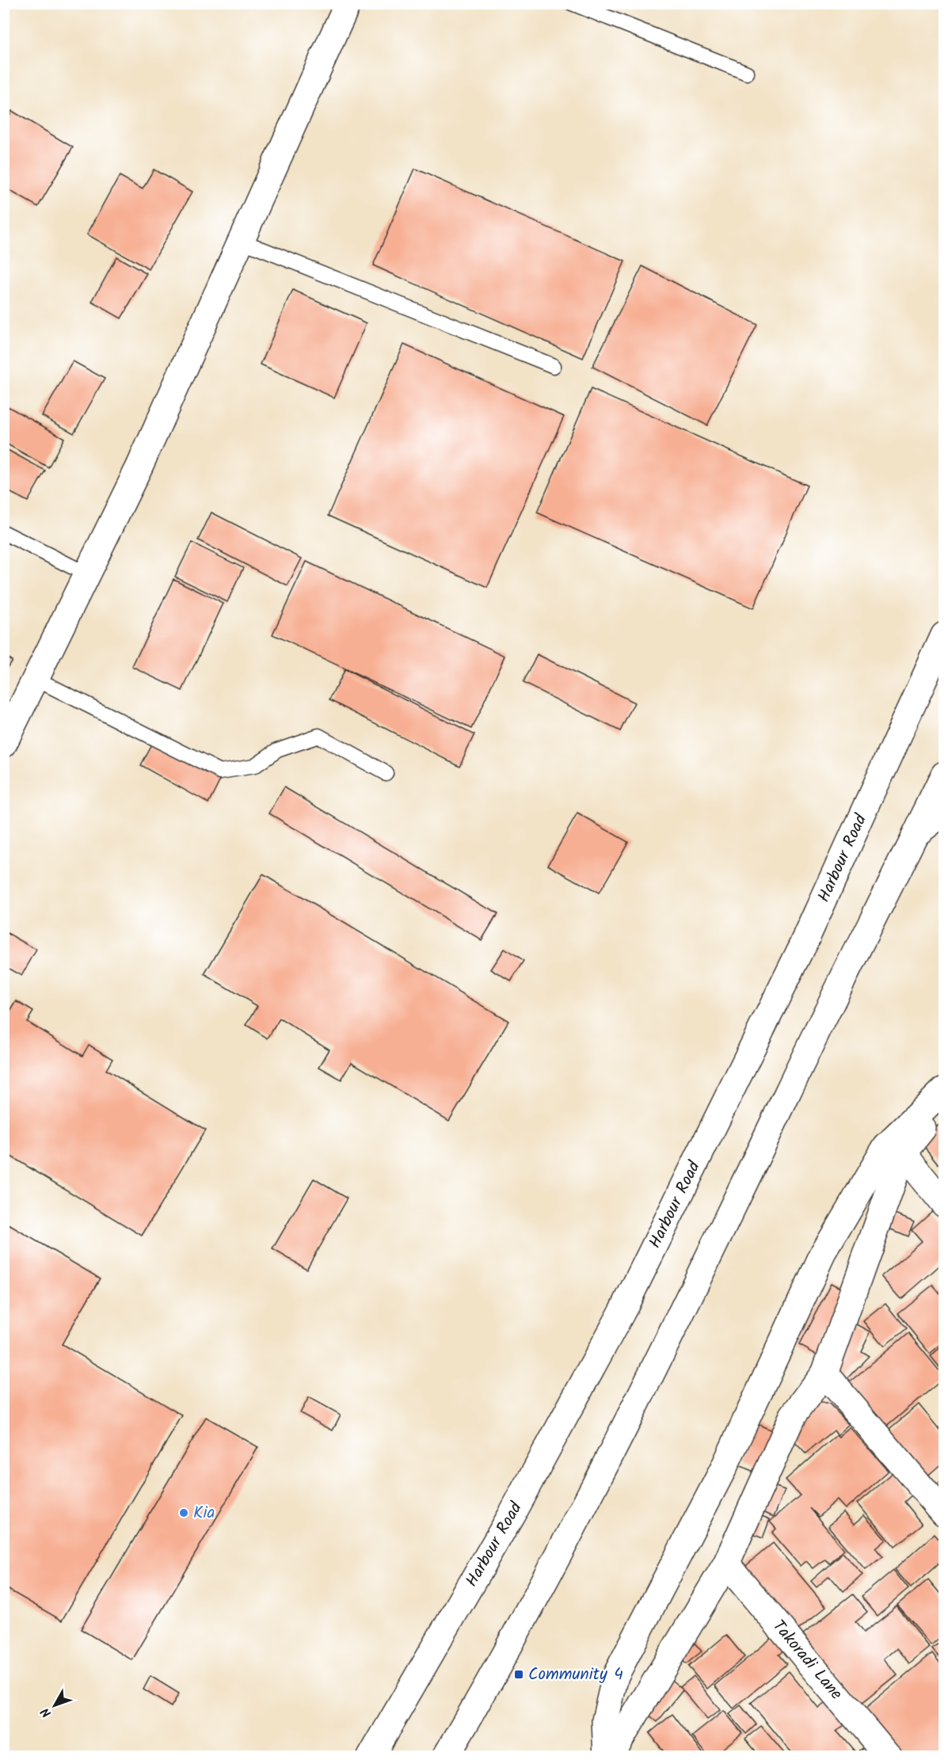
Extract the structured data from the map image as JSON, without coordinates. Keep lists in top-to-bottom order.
{
  "streets": {
    "main road": ["Harbour Road", "Takoradi Lane"]
  },
  "places": {
    "other": ["Kia"],
    "transit": ["Community 4"]
  },
  "north": "bottom left"
}
